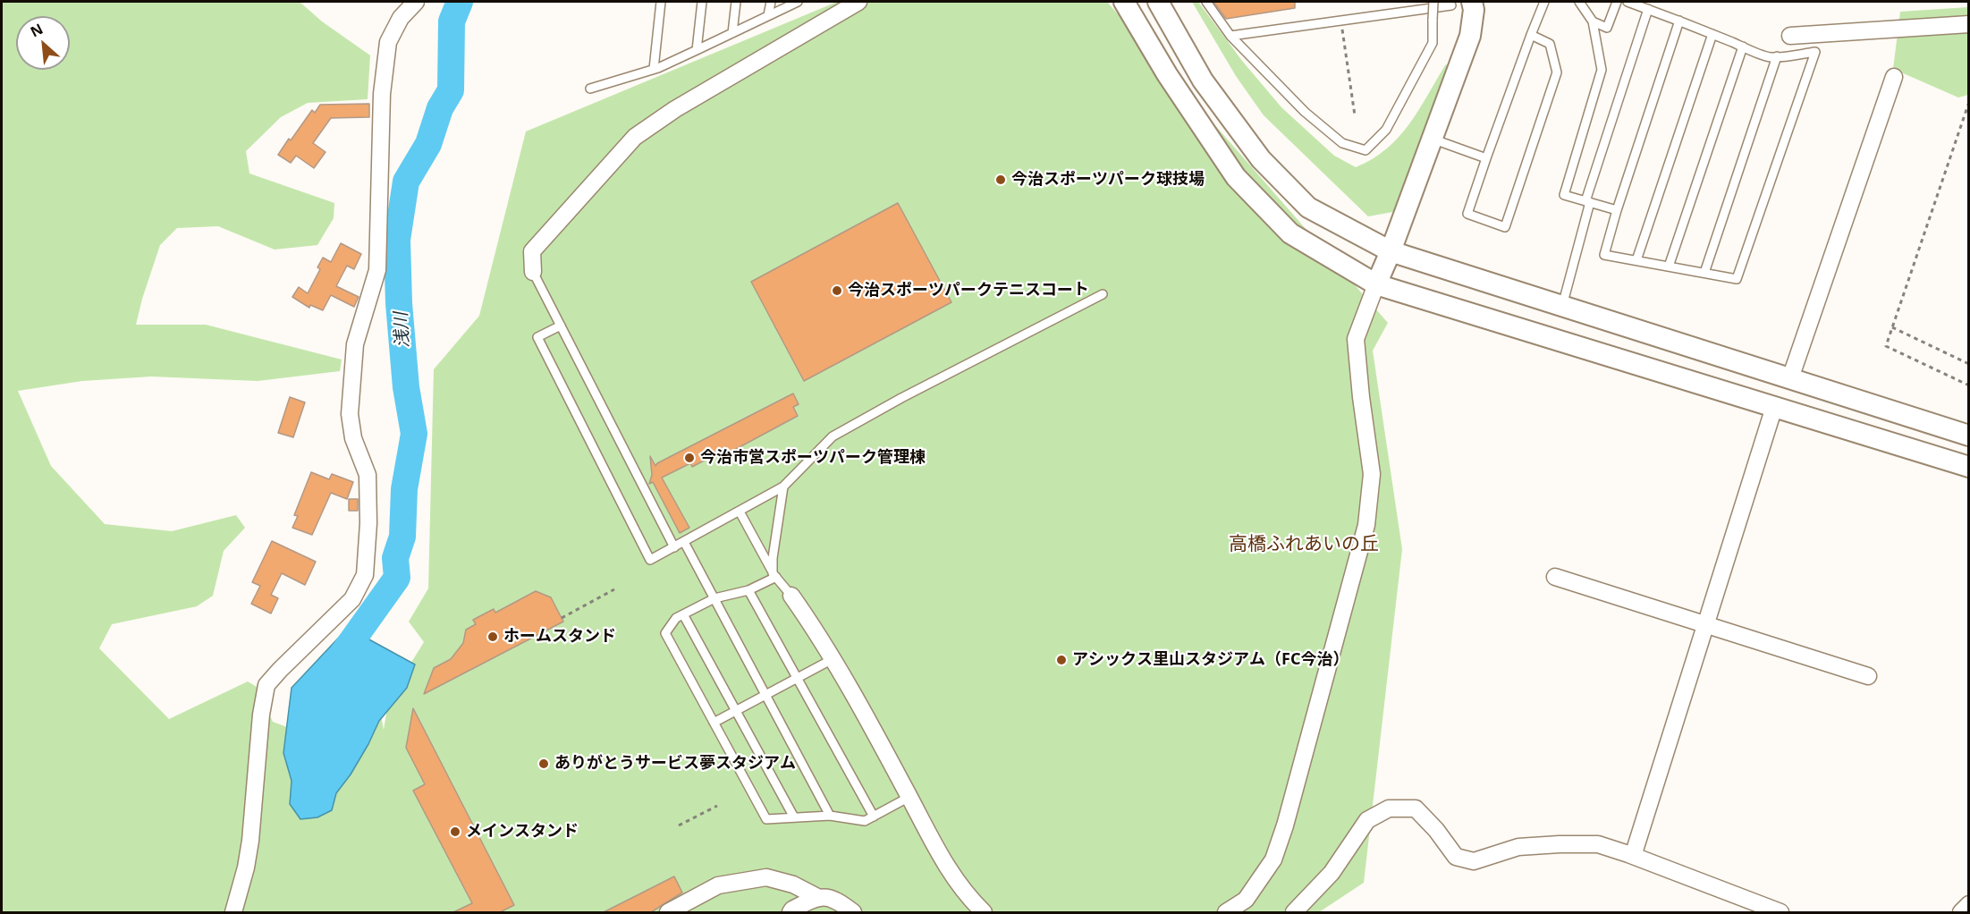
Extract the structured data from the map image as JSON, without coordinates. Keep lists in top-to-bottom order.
{
  "districts": ["高橋ふれあいの丘"],
  "water": ["浅川"],
  "places": [
    "今治スポーツパーク球技場",
    "今治スポーツパークテニスコート",
    "今治市営スポーツパーク管理棟",
    "ホームスタンド",
    "アシックス里山スタジアム（FC今治）",
    "ありがとうサービス夢スタジアム",
    "メインスタンド"
  ],
  "north": "top left"
}
